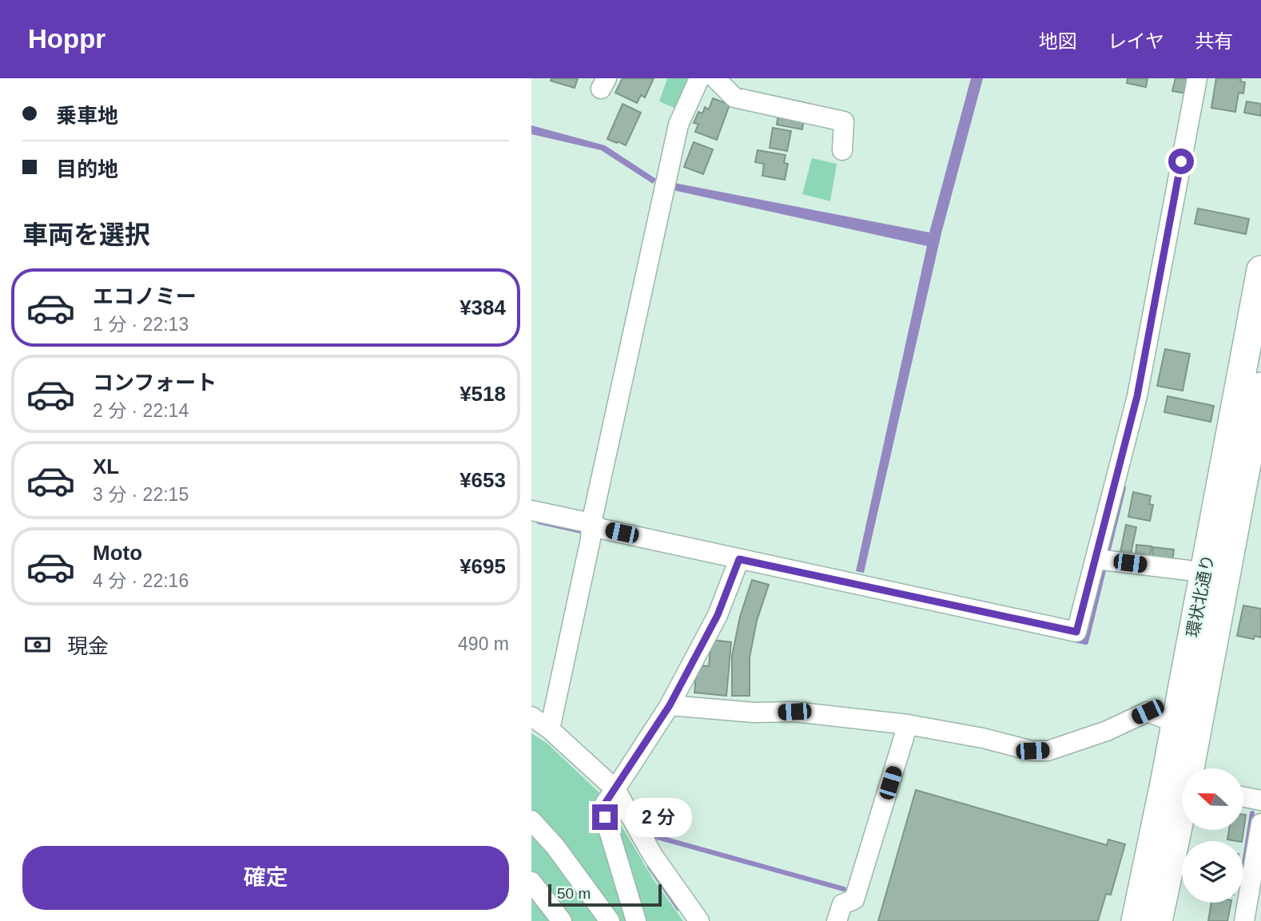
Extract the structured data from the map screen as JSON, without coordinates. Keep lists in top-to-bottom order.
{
  "streets": {
    "highway": ["環状北通り"]
  },
  "scale_bar": "50 m",
  "north": "left",
  "page": {
    "header": "Hoppr",
    "nav": ["地図", "レイヤ", "共有"],
    "banner": ["乗車地", "目的地"],
    "heading": "車両を選択",
    "list": [
      {
        "name": "エコノミー",
        "note": "1 分 · 22:13",
        "value": "¥384"
      },
      {
        "name": "コンフォート",
        "note": "2 分 · 22:14",
        "value": "¥518"
      },
      {
        "name": "XL",
        "note": "3 分 · 22:15",
        "value": "¥653"
      },
      {
        "name": "Moto",
        "note": "4 分 · 22:16",
        "value": "¥695"
      }
    ],
    "pay": ["現金", "490 m"],
    "bubble": "2 分",
    "buttons": "確定",
    "scale": "50 m"
  }
}
